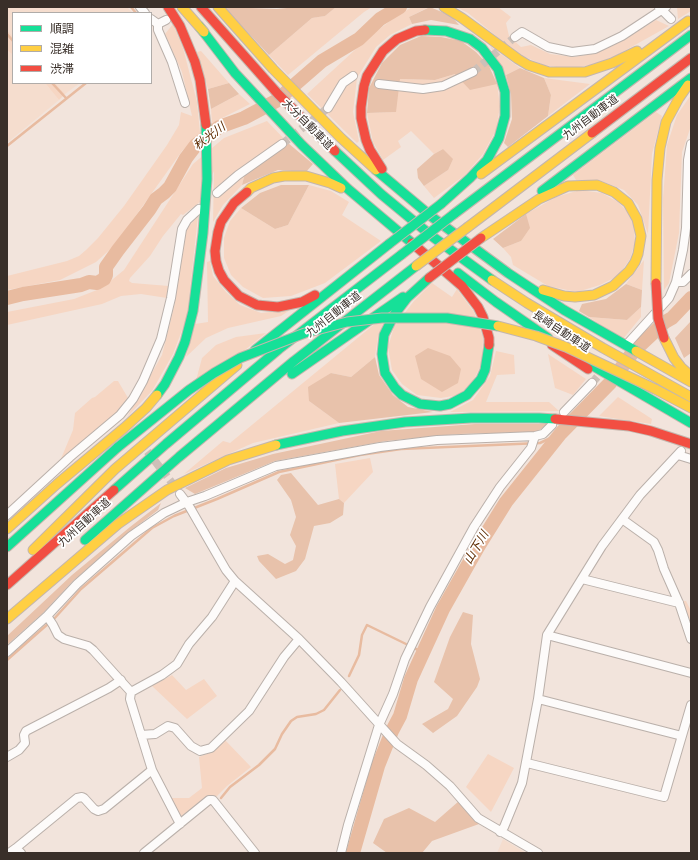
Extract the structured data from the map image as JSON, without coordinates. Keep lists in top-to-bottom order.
{
  "streets": {
    "highway": ["九州自動車道", "大分自動車道", "長崎自動車道"]
  },
  "crossings": [
    ["大分自動車道", "長崎自動車道"]
  ],
  "water": ["秋光川", "山下川"],
  "legend": ["順調", "混雑", "渋滞"]
}
